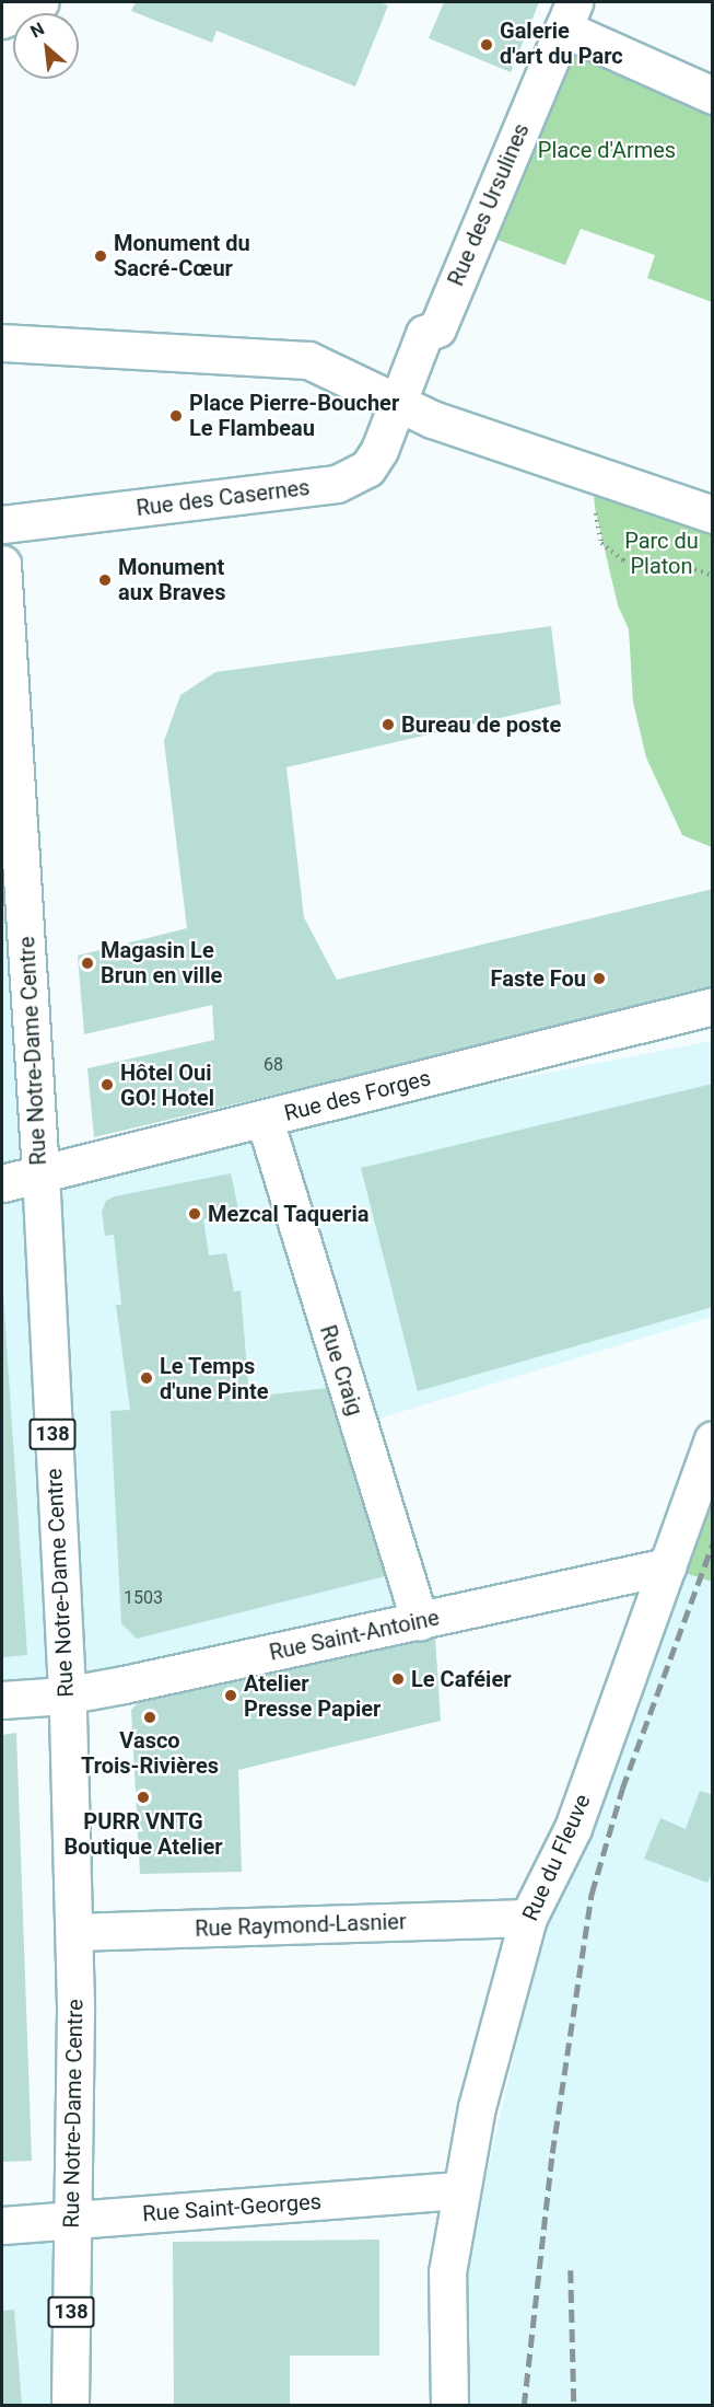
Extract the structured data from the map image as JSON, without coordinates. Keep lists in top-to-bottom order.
{
  "streets": {
    "street": [
      "Rue des Ursulines",
      "Rue des Casernes",
      "Rue Notre-Dame Centre",
      "Rue des Forges",
      "Rue Craig",
      "138",
      "Rue Saint-Antoine",
      "Rue du Fleuve",
      "Rue Raymond-Lasnier",
      "Rue Saint-Georges"
    ]
  },
  "crossings": [
    ["Rue des Ursulines", "Rue des Casernes"],
    ["Rue Notre-Dame Centre", "Rue des Forges"],
    ["Rue Notre-Dame Centre", "Rue Saint-Antoine"],
    ["Rue Notre-Dame Centre", "Rue Raymond-Lasnier"],
    ["Rue Notre-Dame Centre", "Rue Saint-Georges"],
    ["Rue des Forges", "Rue Craig"],
    ["Rue Craig", "Rue Saint-Antoine"],
    ["Rue Saint-Antoine", "Rue du Fleuve"],
    ["Rue du Fleuve", "Rue Raymond-Lasnier"],
    ["Rue du Fleuve", "Rue Saint-Georges"]
  ],
  "parks": ["Place d'Armes", "Parc du Platon"],
  "places": [
    "Galerie d'art du Parc",
    "Monument du Sacré-Cœur",
    "Place Pierre-Boucher Le Flambeau",
    "Monument aux Braves",
    "Bureau de poste",
    "Magasin Le Brun en ville",
    "Faste Fou",
    "Hôtel Oui GO! Hotel",
    "Mezcal Taqueria",
    "Le Temps d'une Pinte",
    "Le Caféier",
    "Atelier Presse Papier",
    "Vasco Trois-Rivières",
    "PURR VNTG Boutique Atelier"
  ],
  "house_numbers": ["68", "1503"],
  "north": "top left"
}
